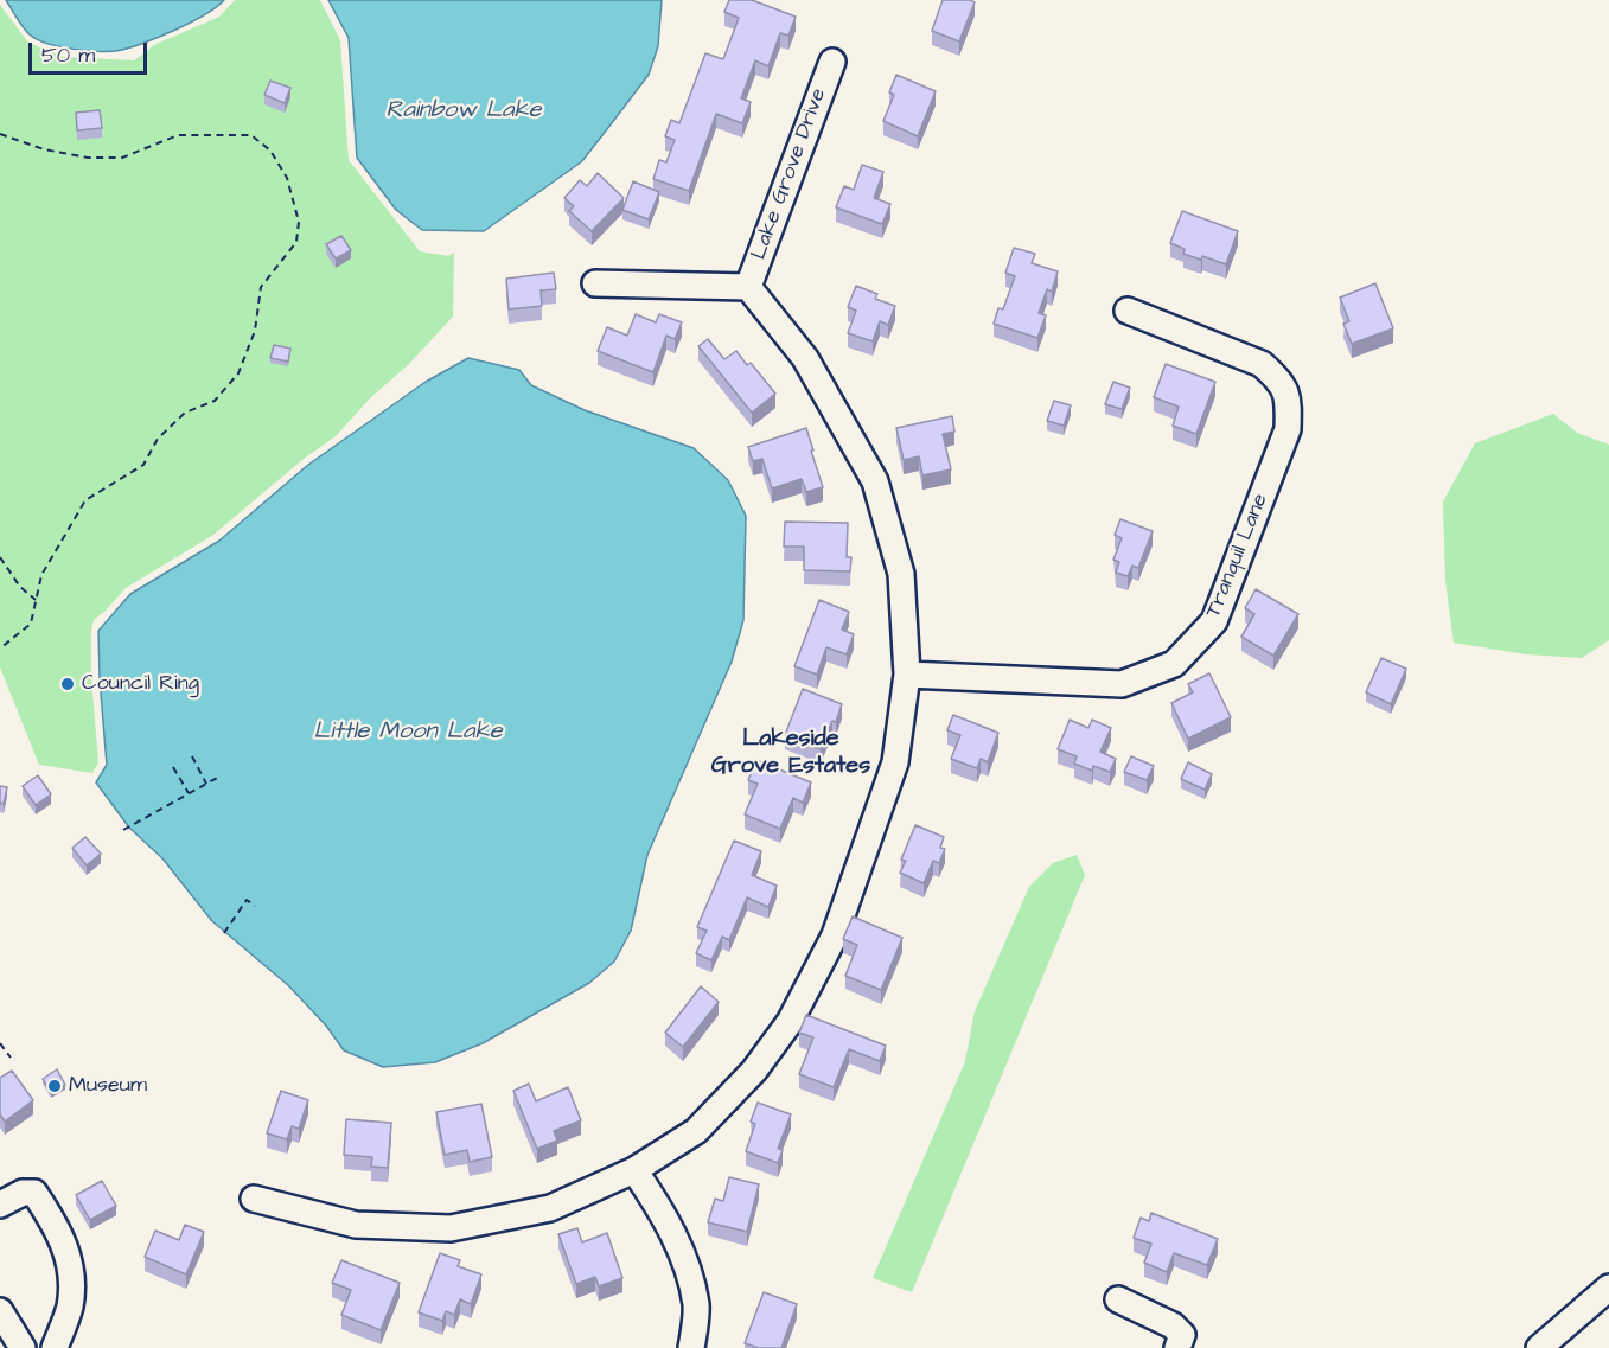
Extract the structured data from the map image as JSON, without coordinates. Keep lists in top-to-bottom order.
{
  "streets": {
    "street": ["Lake Grove Drive", "Tranquil Lane"]
  },
  "crossings": [
    ["Lake Grove Drive", "Tranquil Lane"]
  ],
  "districts": ["Lakeside Grove Estates"],
  "water": ["Rainbow Lake", "Little Moon Lake"],
  "places": ["Council Ring", "Museum"],
  "scale_bar": "50 m"
}
